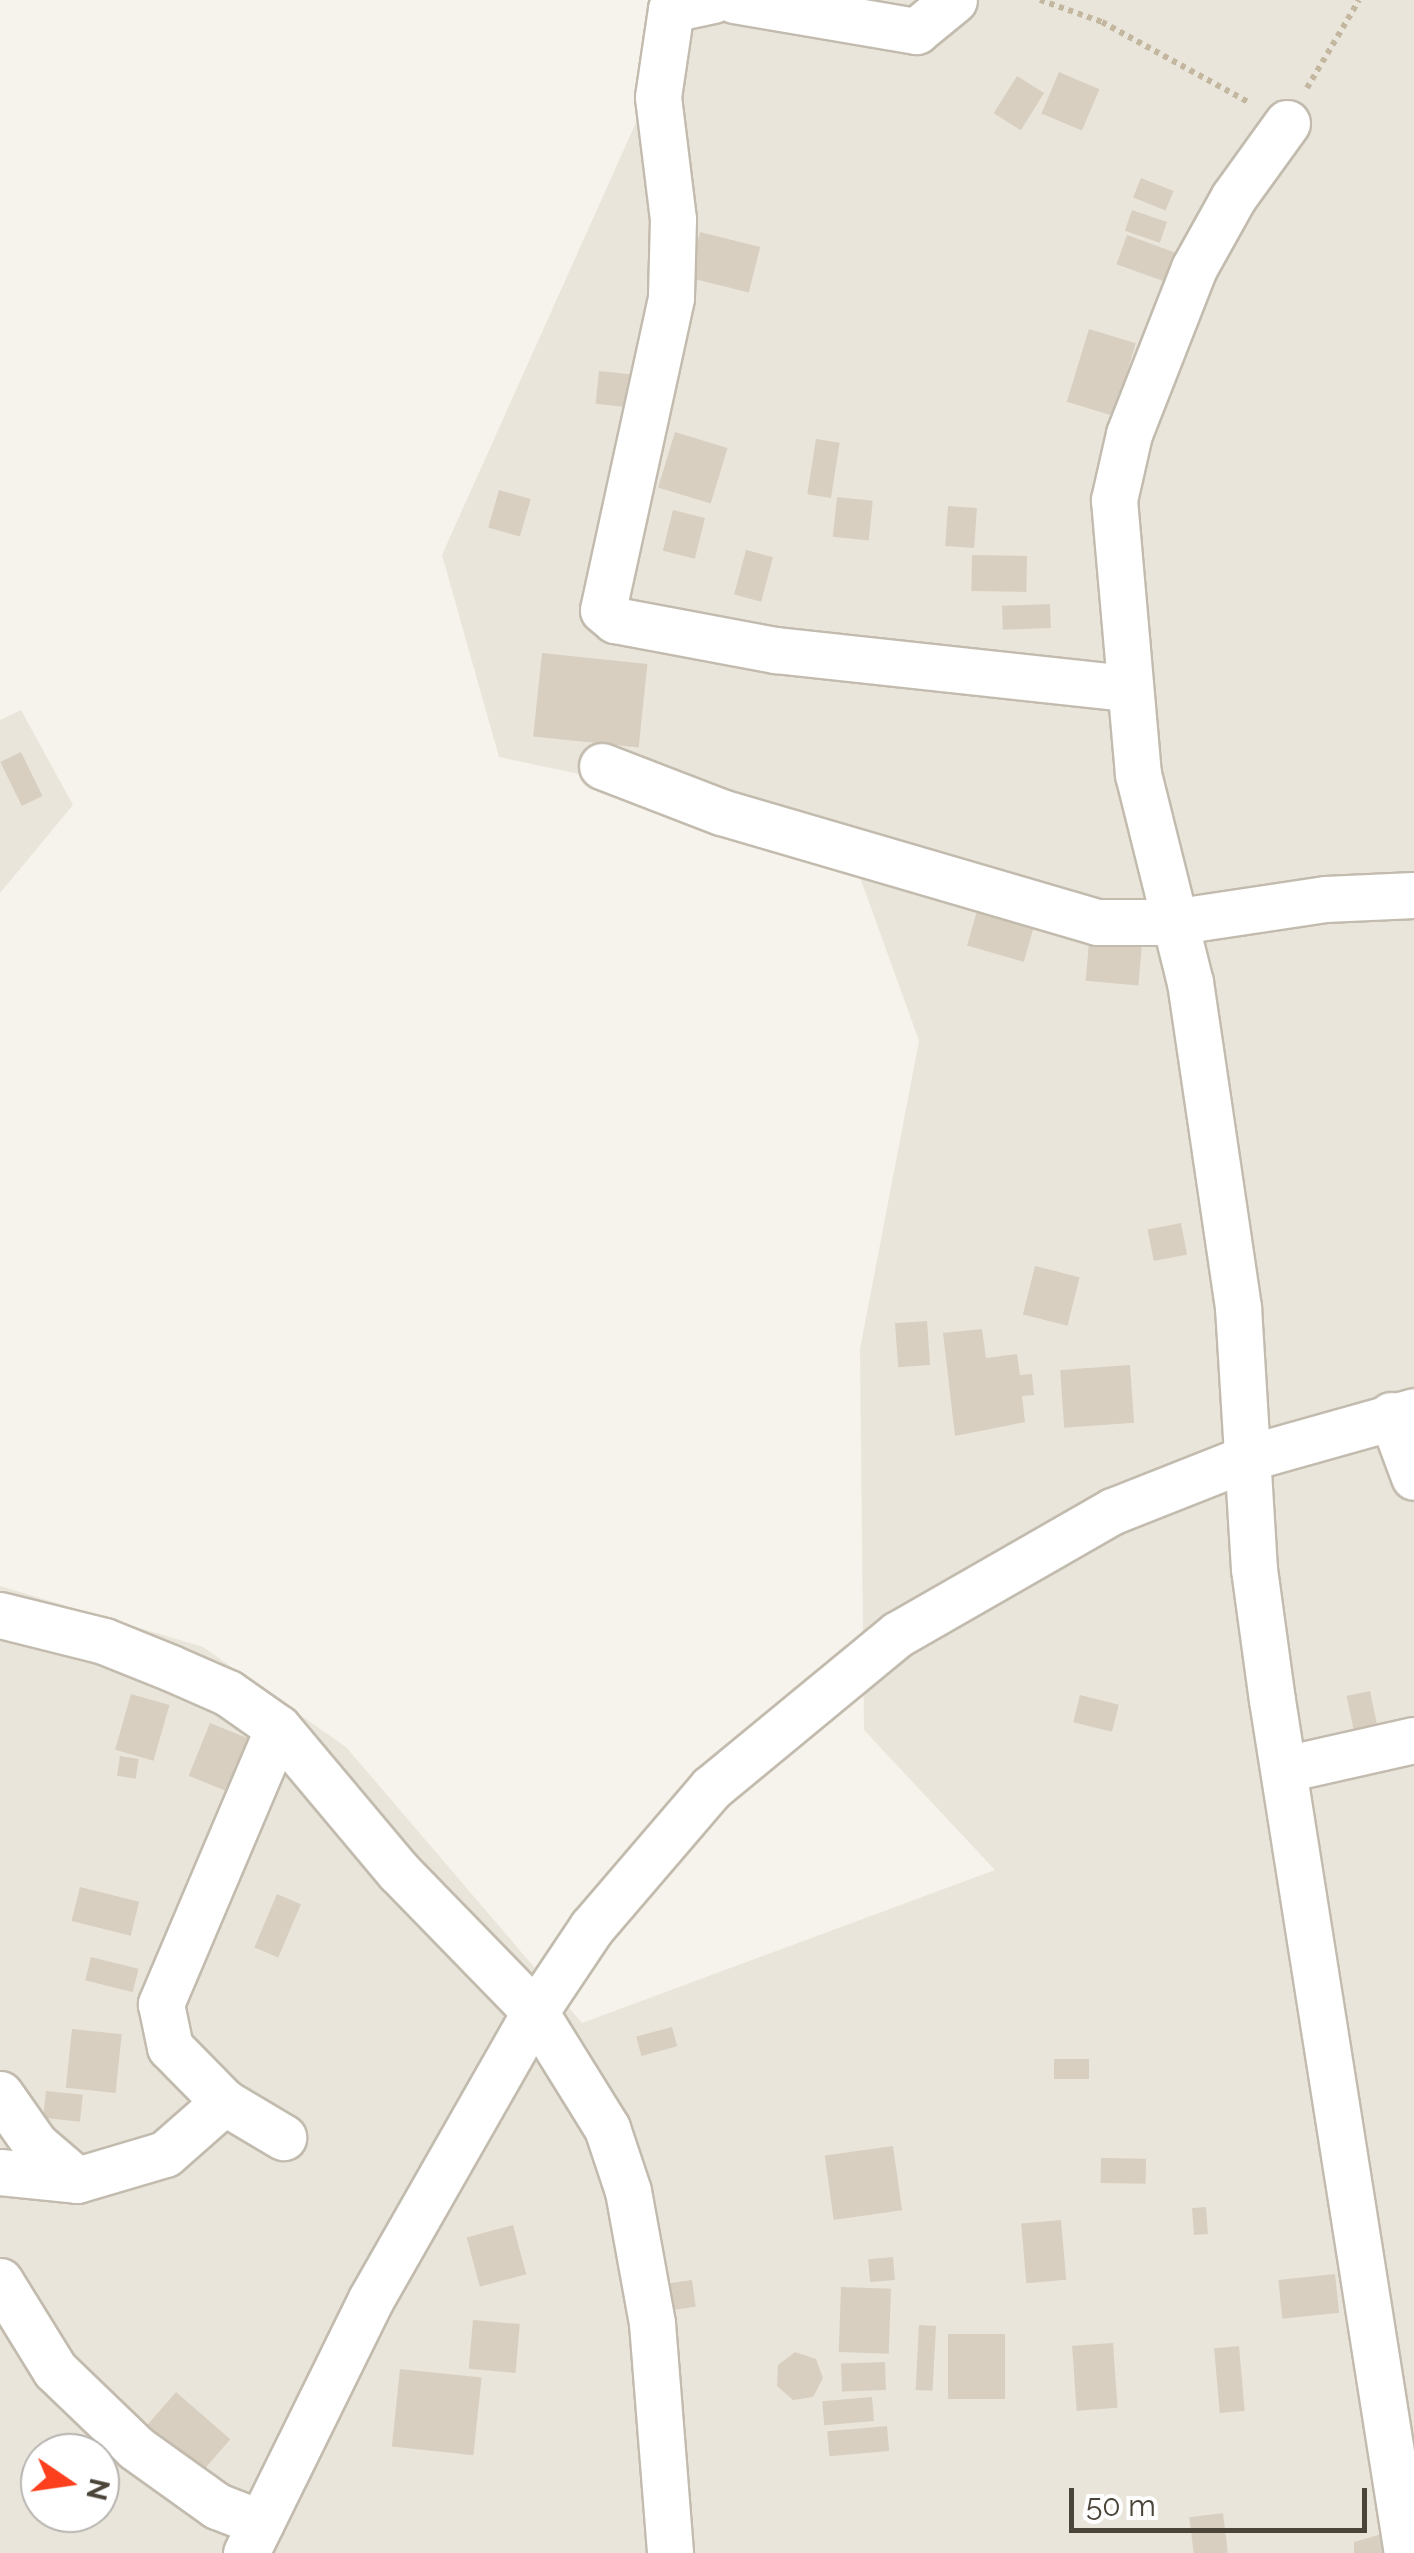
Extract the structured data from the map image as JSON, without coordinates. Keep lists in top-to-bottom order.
{
  "scale_bar": "50 m",
  "north": "right"
}
